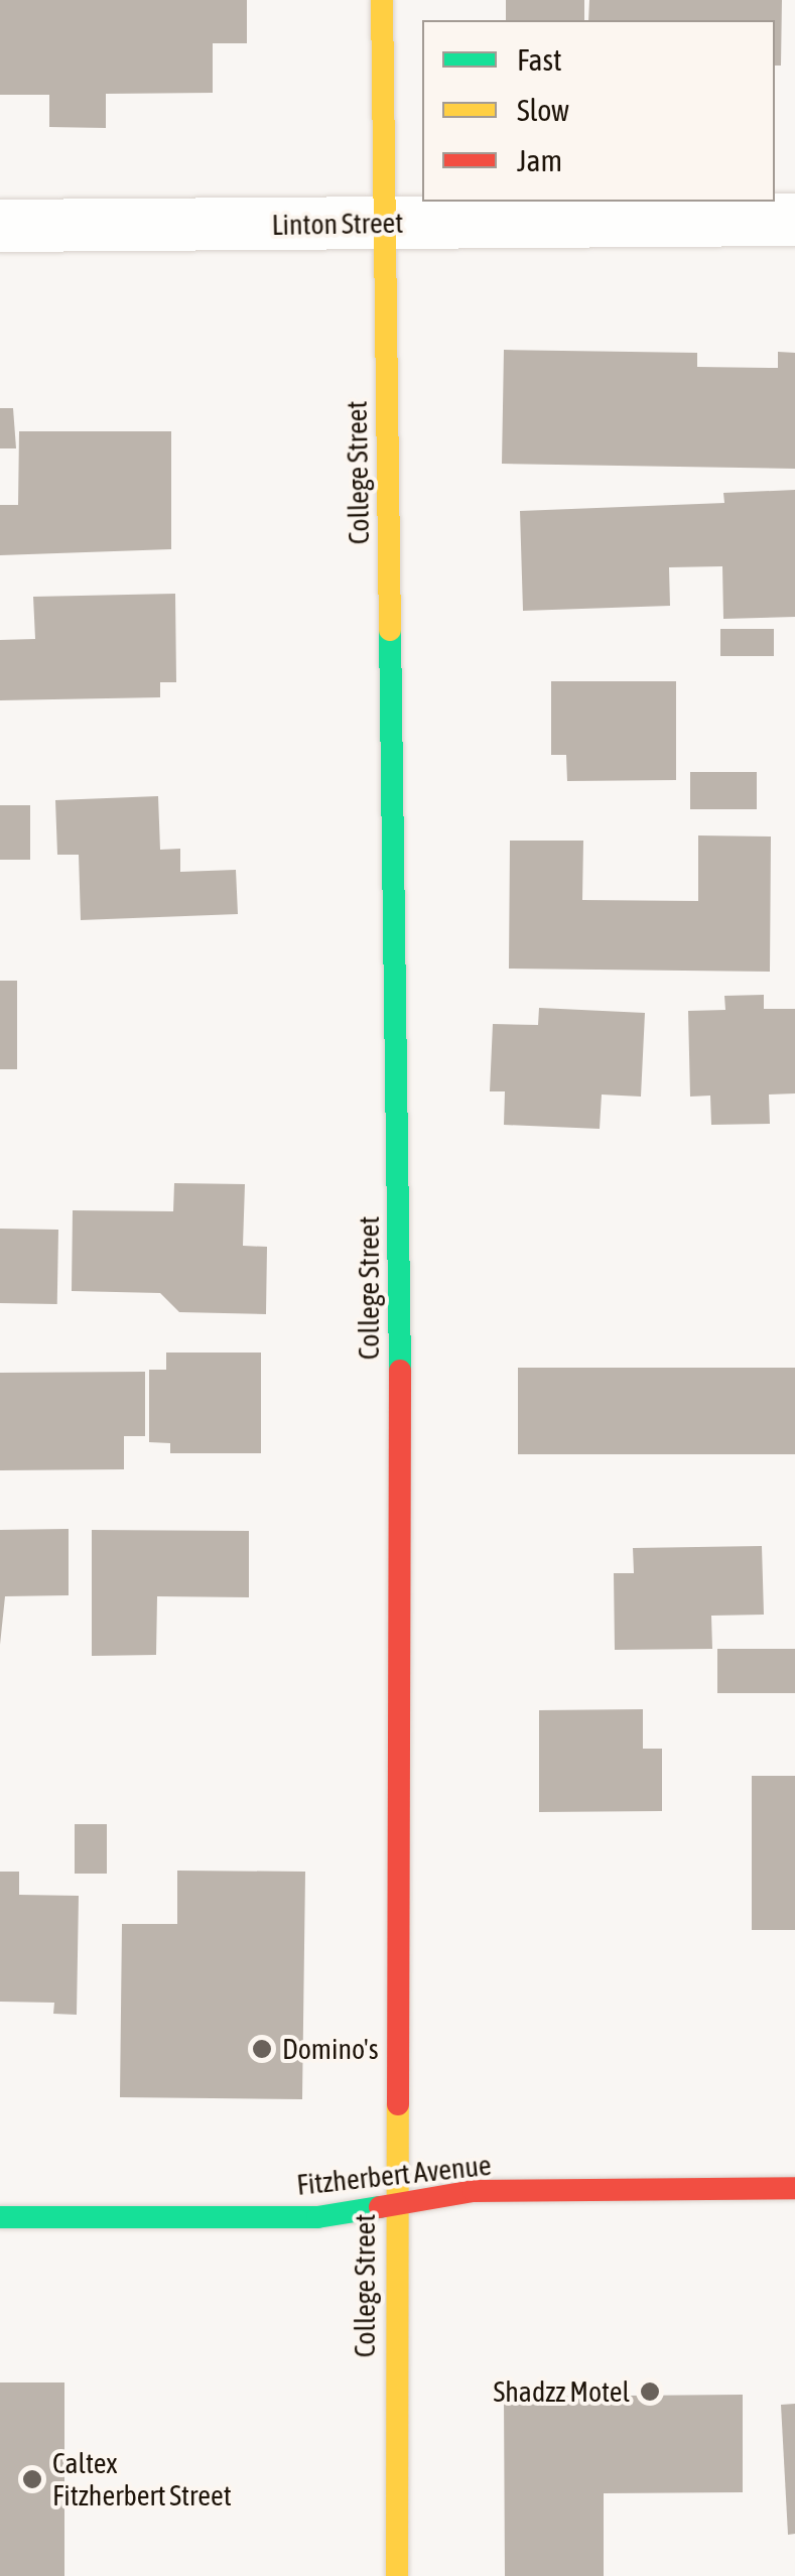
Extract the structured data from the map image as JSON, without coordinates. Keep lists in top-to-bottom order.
{
  "streets": {
    "street": ["Linton Street", "College Street", "Fitzherbert Avenue"]
  },
  "crossings": [
    ["Linton Street", "College Street"],
    ["College Street", "Fitzherbert Avenue"]
  ],
  "places": ["Domino's", "Shadzz Motel", "Caltex Fitzherbert Street"],
  "legend": ["Fast", "Slow", "Jam"]
}
